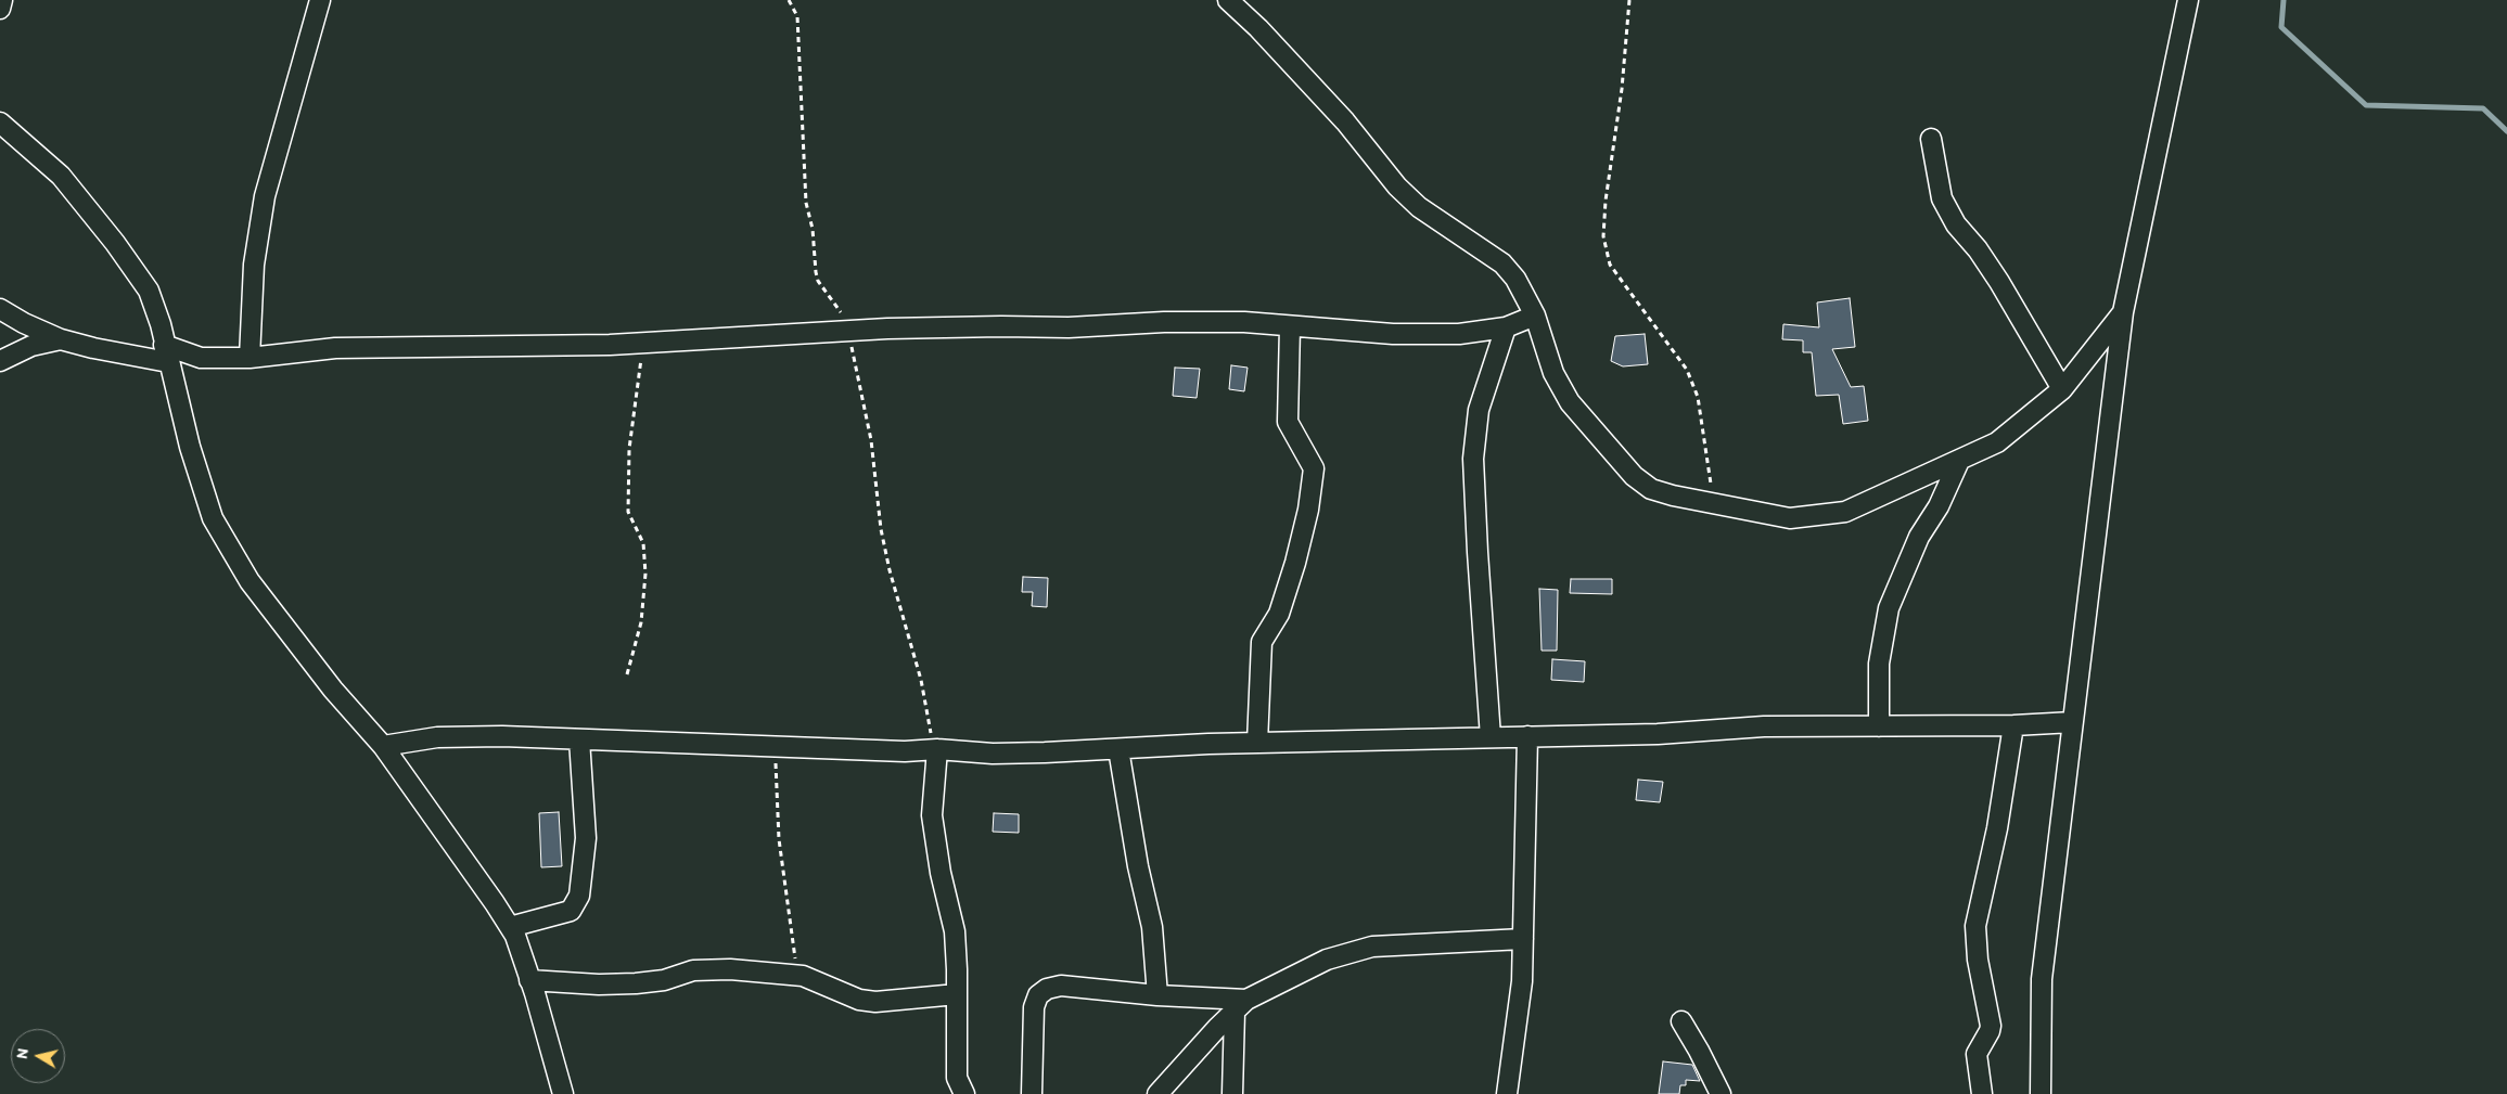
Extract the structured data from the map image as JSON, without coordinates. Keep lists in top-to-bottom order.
{
  "north": "left"
}
